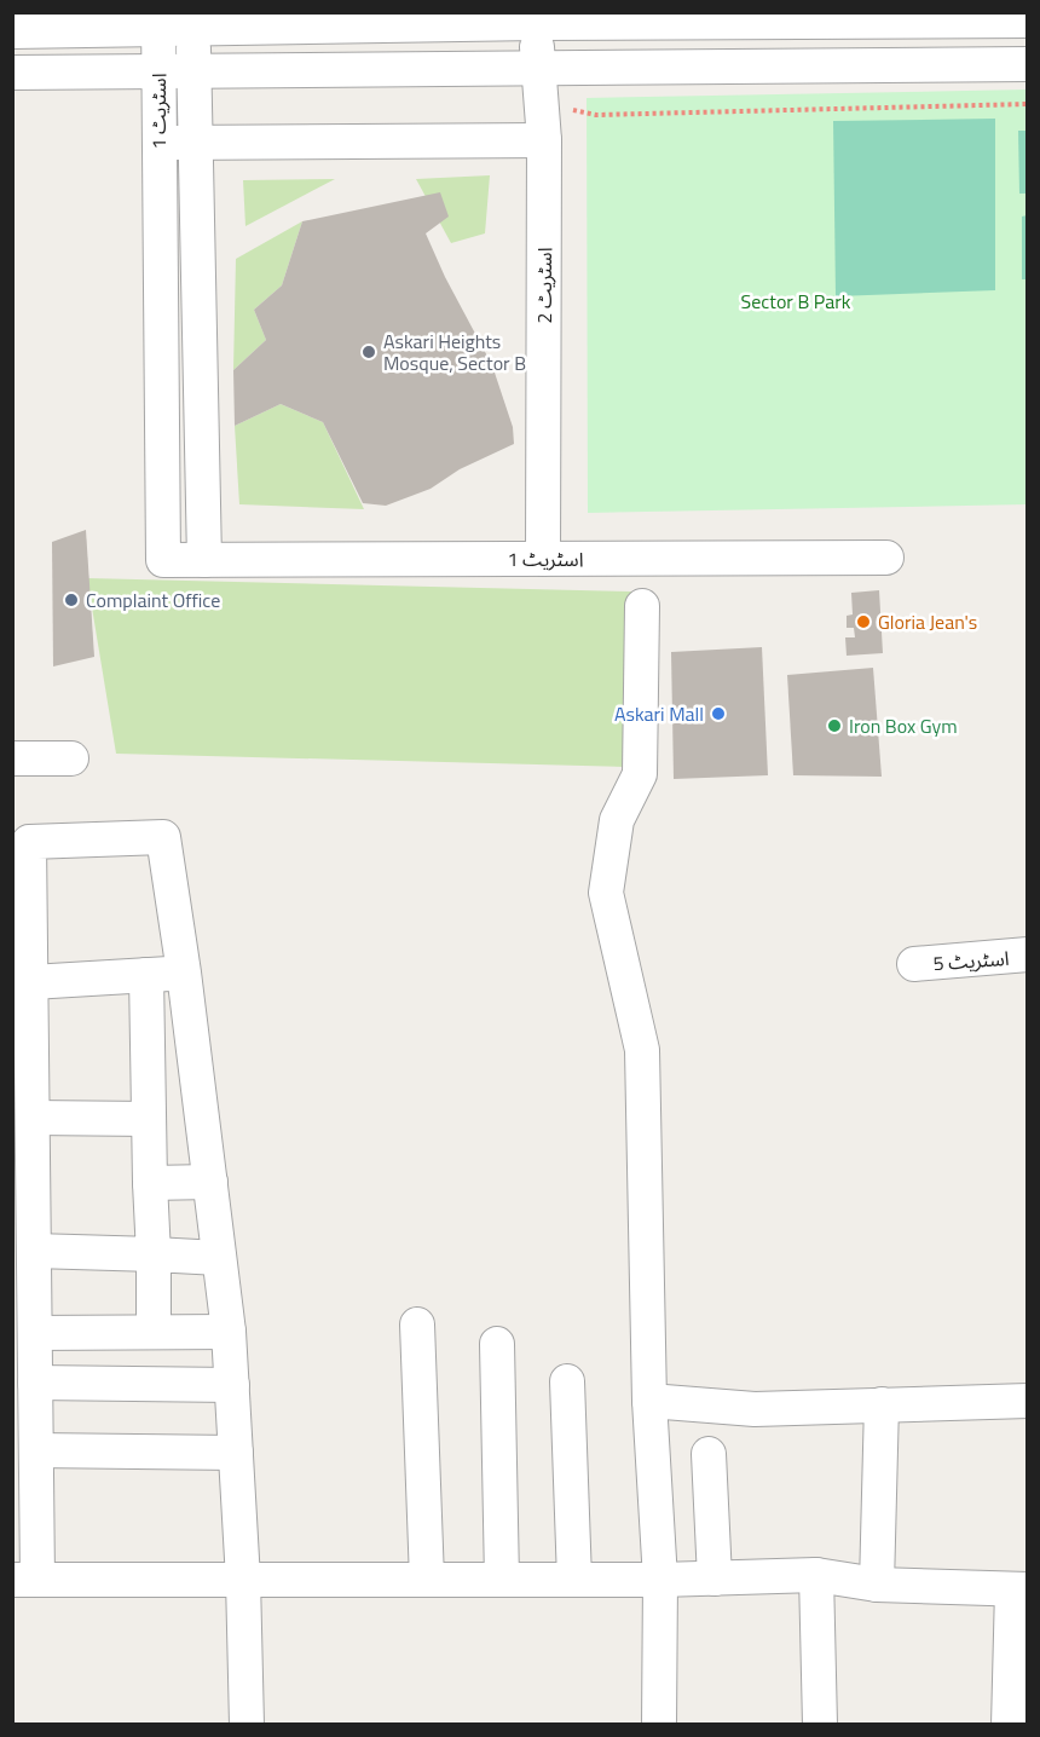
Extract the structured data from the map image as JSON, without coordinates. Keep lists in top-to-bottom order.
{
  "streets": {
    "street": ["اسٹریٹ 1", "اسٹریٹ 2", "اسٹریٹ 5"]
  },
  "crossings": [
    ["اسٹریٹ 1", "اسٹریٹ 2"]
  ],
  "parks": ["Sector B Park"],
  "places": [
    "Askari Heights Mosque, Sector B",
    "Complaint Office",
    "Gloria Jean's",
    "Askari Mall",
    "Iron Box Gym"
  ]
}
